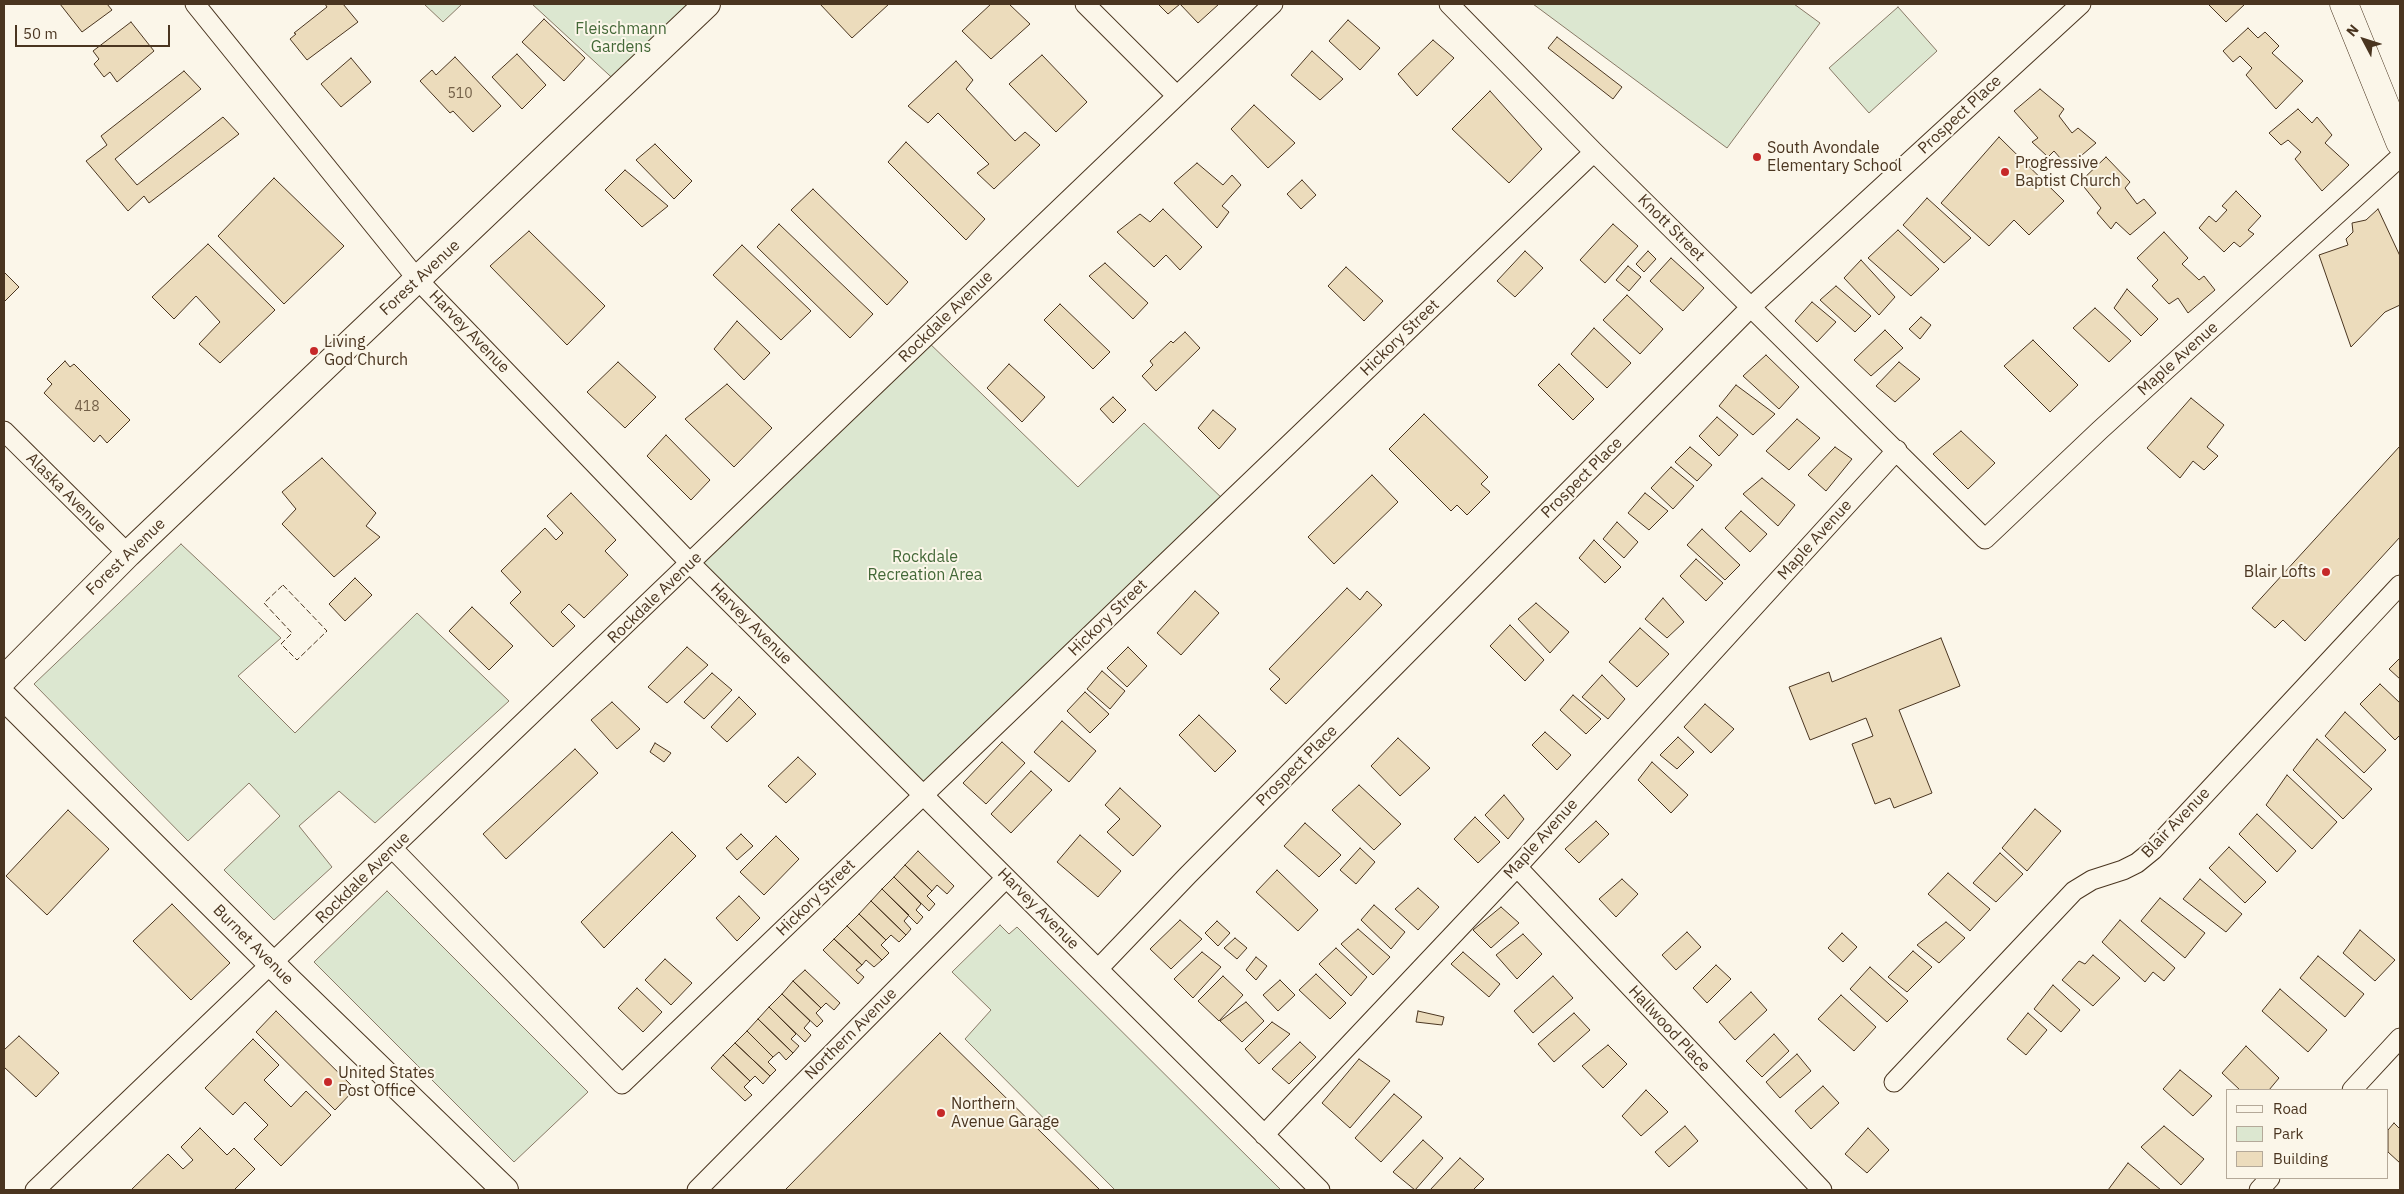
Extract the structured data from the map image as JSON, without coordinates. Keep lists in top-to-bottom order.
{
  "streets": {
    "street": [
      "Prospect Place",
      "Knott Street",
      "Forest Avenue",
      "Rockdale Avenue",
      "Harvey Avenue",
      "Hickory Street",
      "Maple Avenue",
      "Alaska Avenue",
      "Blair Avenue",
      "Burnet Avenue",
      "Hallwood Place",
      "Northern Avenue"
    ]
  },
  "crossings": [
    ["Prospect Place", "Knott Street"],
    ["Prospect Place", "Harvey Avenue"],
    ["Knott Street", "Hickory Street"],
    ["Knott Street", "Maple Avenue"],
    ["Forest Avenue", "Harvey Avenue"],
    ["Forest Avenue", "Alaska Avenue"],
    ["Rockdale Avenue", "Harvey Avenue"],
    ["Rockdale Avenue", "Hickory Street"],
    ["Rockdale Avenue", "Burnet Avenue"],
    ["Harvey Avenue", "Hickory Street"],
    ["Harvey Avenue", "Maple Avenue"],
    ["Harvey Avenue", "Northern Avenue"],
    ["Maple Avenue", "Hallwood Place"]
  ],
  "parks": ["Fleischmann Gardens", "Rockdale Recreation Area"],
  "places": [
    "South Avondale Elementary School",
    "Progressive Baptist Church",
    "Living God Church",
    "Blair Lofts",
    "United States Post Office",
    "Northern Avenue Garage"
  ],
  "house_numbers": ["510", "418"],
  "legend": ["Road", "Park", "Building"],
  "scale_bar": "50 m",
  "north": "top left"
}
